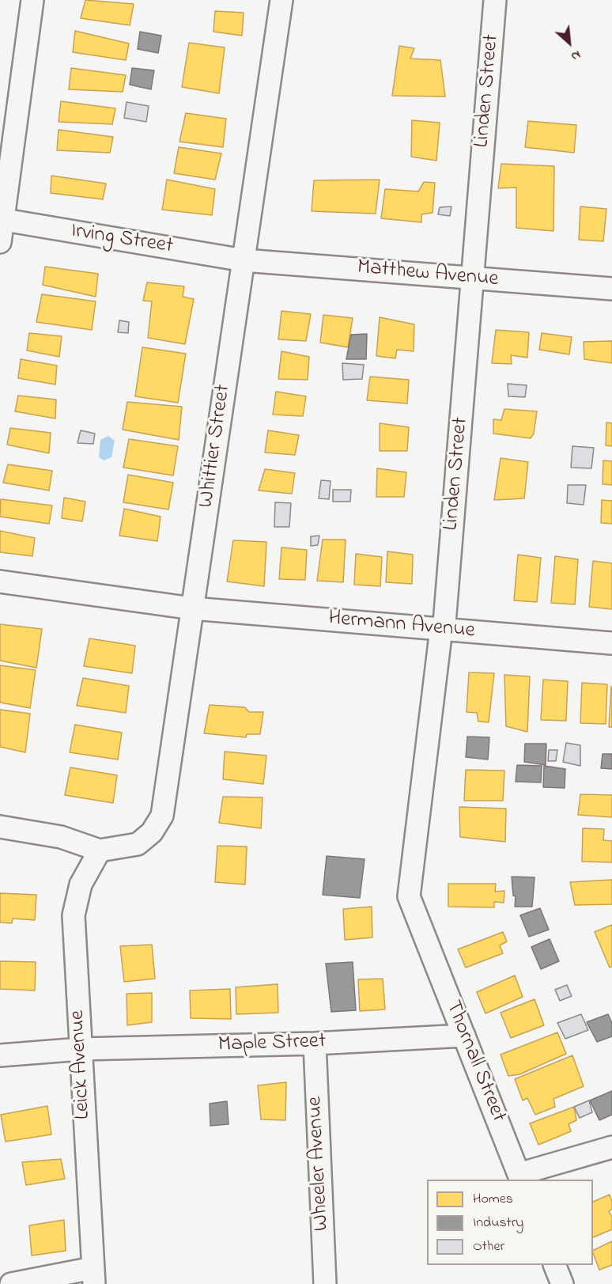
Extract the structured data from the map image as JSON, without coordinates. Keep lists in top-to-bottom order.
{
  "streets": {
    "street": [
      "Linden Street",
      "Irving Street",
      "Matthew Avenue",
      "Whittier Street",
      "Hermann Avenue",
      "Maple Street",
      "Thornall Street",
      "Leick Avenue",
      "Wheeler Avenue"
    ]
  },
  "crossings": [
    ["Linden Street", "Matthew Avenue"],
    ["Linden Street", "Hermann Avenue"],
    ["Linden Street", "Thornall Street"],
    ["Irving Street", "Matthew Avenue"],
    ["Irving Street", "Whittier Street"],
    ["Matthew Avenue", "Whittier Street"],
    ["Whittier Street", "Hermann Avenue"],
    ["Whittier Street", "Leick Avenue"],
    ["Maple Street", "Thornall Street"],
    ["Maple Street", "Leick Avenue"],
    ["Maple Street", "Wheeler Avenue"]
  ],
  "legend": ["Homes", "Industry", "Other"],
  "north": "bottom right"
}
